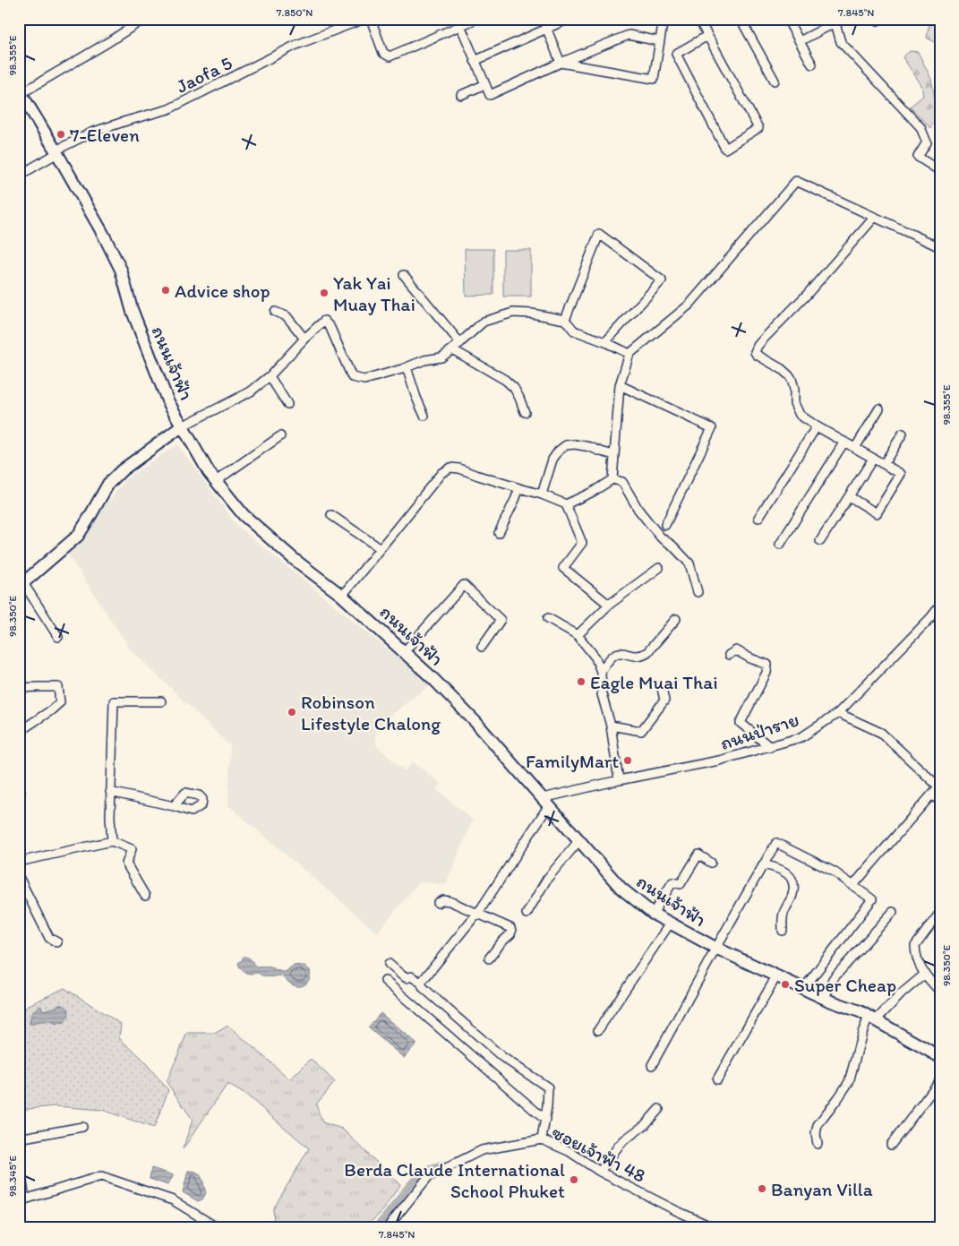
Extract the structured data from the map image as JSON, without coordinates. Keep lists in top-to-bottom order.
{
  "streets": {
    "main road": ["ถนนเจ้าฟ้า"],
    "street": ["Jaofa 5", "ถนนป่าราย", "ซอยเจ้าฟ้า 48"]
  },
  "crossings": [
    ["Jaofa 5", "ถนนเจ้าฟ้า"],
    ["ถนนเจ้าฟ้า", "ถนนป่าราย"]
  ],
  "places": [
    "7-Eleven",
    "Advice shop",
    "Yak Yai Muay Thai",
    "Eagle Muai Thai",
    "Robinson Lifestyle Chalong",
    "FamilyMart",
    "Super Cheap",
    "Berda Claude International School Phuket",
    "Banyan Villa"
  ],
  "coordinates": [
    "7.850°N",
    "7.845°N",
    "98.355°E",
    "98.350°E",
    "98.345°E"
  ]
}
